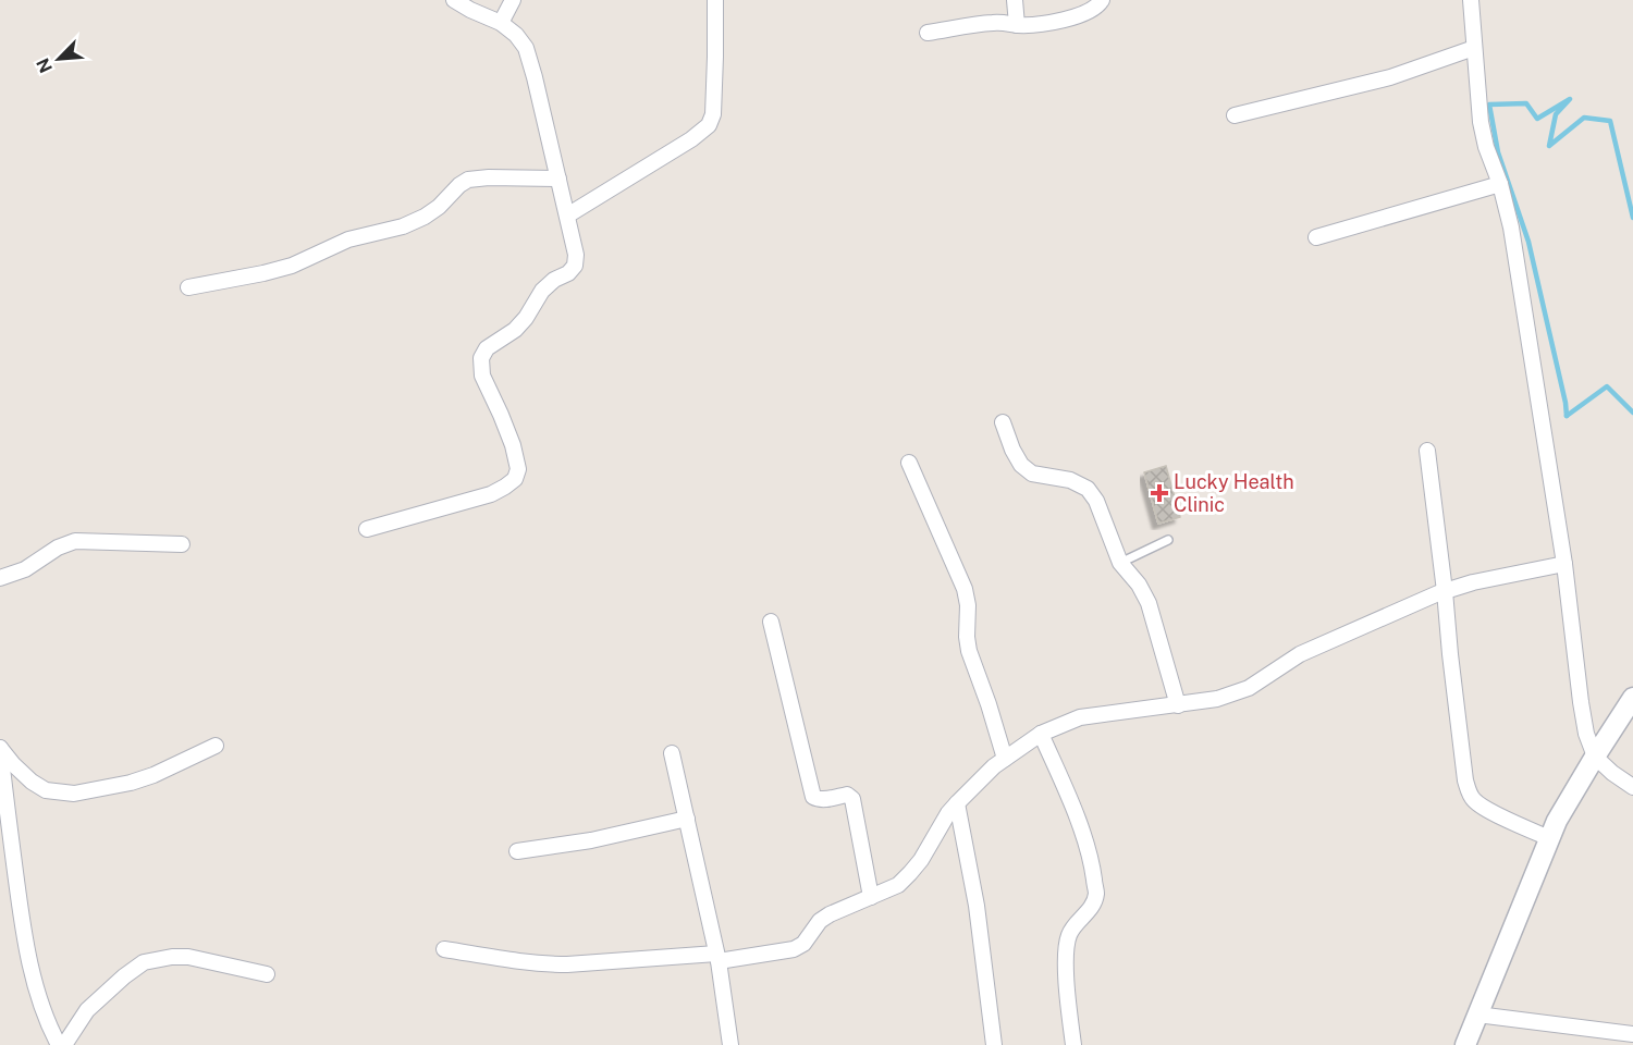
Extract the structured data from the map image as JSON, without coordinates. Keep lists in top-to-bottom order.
{
  "places": {
    "health": ["Lucky Health Clinic"]
  },
  "north": "bottom left"
}
